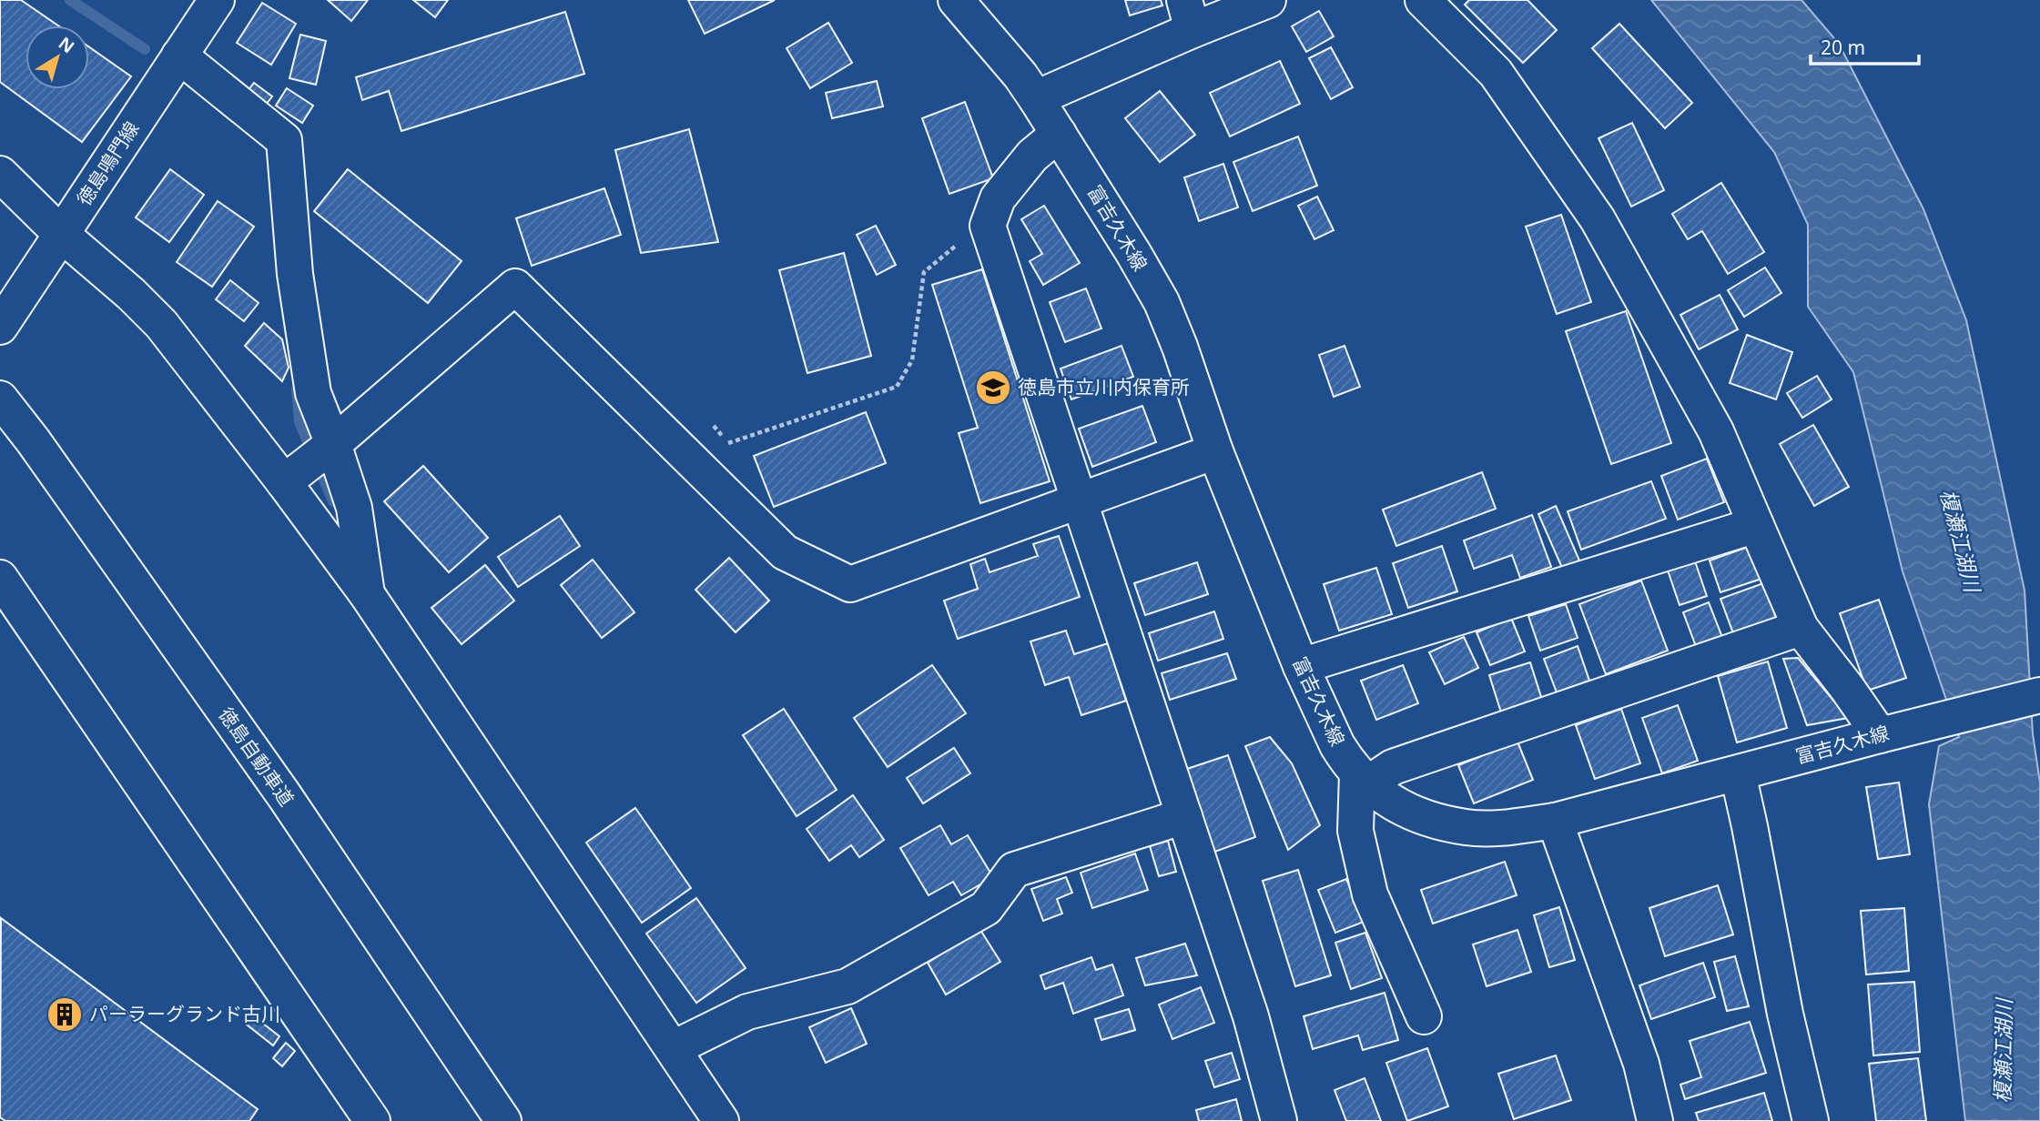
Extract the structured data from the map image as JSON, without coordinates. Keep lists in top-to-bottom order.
{
  "streets": {
    "main road": ["徳島鳴門線", "富吉久木線", "徳島自動車道"]
  },
  "water": ["榎瀬江湖川"],
  "places": {
    "school or university": ["徳島市立川内保育所"],
    "building": ["パーラーグランド古川"]
  },
  "scale_bar": "20 m",
  "north": "top right"
}
